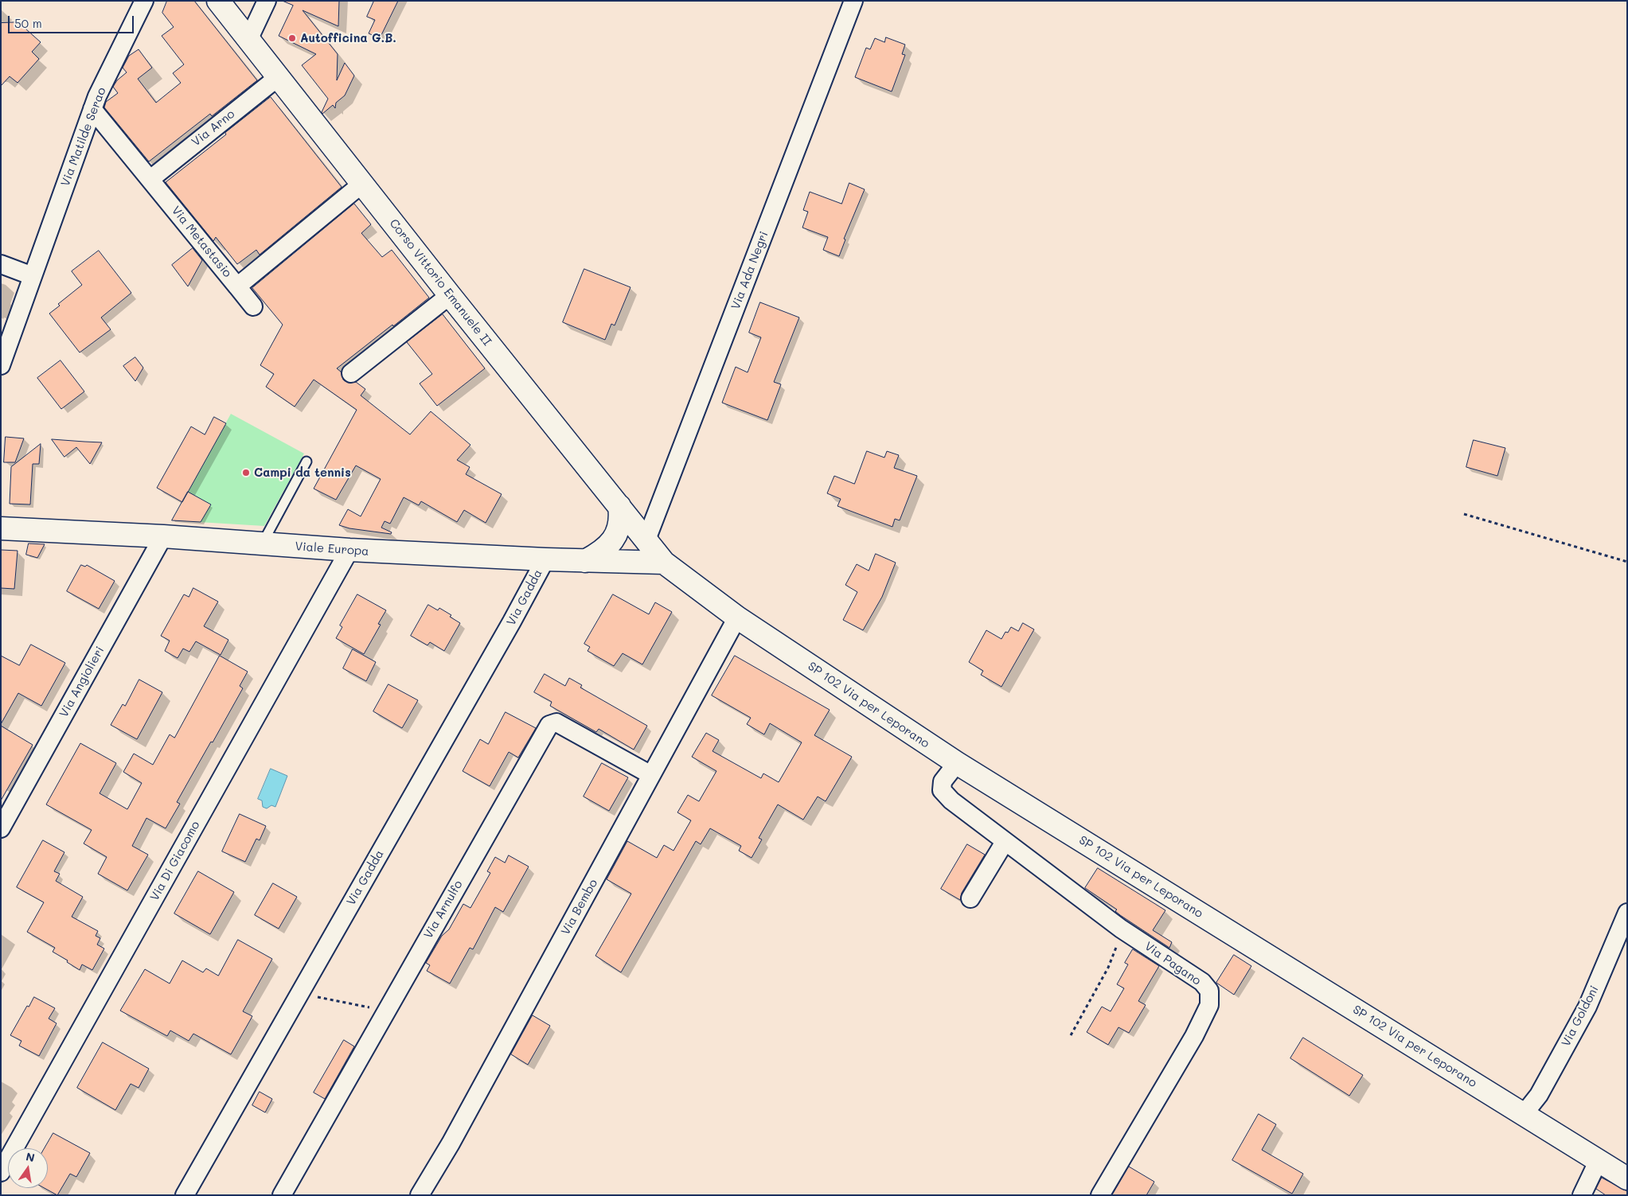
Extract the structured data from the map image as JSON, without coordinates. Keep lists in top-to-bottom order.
{
  "streets": {
    "street": [
      "Via Arno",
      "Via Matilde Serao",
      "Via Metastasio",
      "Via Ada Negri",
      "Corso Vittorio Emanuele II",
      "Viale Europa",
      "Via Gadda",
      "Via Angiolieri",
      "SP 102 Via per Leporano",
      "Via Di Giacomo",
      "Via Bembo",
      "Via Arnulfo",
      "Via Pagano",
      "Via Goldoni"
    ]
  },
  "crossings": [
    ["Via Arno", "Via Metastasio"],
    ["Via Arno", "Corso Vittorio Emanuele II"],
    ["Via Matilde Serao", "Via Metastasio"],
    ["Via Metastasio", "Corso Vittorio Emanuele II"],
    ["Via Ada Negri", "Corso Vittorio Emanuele II"],
    ["Corso Vittorio Emanuele II", "Viale Europa"],
    ["Corso Vittorio Emanuele II", "SP 102 Via per Leporano"],
    ["Viale Europa", "Via Gadda"],
    ["Viale Europa", "Via Angiolieri"],
    ["Viale Europa", "SP 102 Via per Leporano"],
    ["Viale Europa", "Via Di Giacomo"],
    ["SP 102 Via per Leporano", "Via Bembo"],
    ["SP 102 Via per Leporano", "Via Pagano"],
    ["SP 102 Via per Leporano", "Via Goldoni"],
    ["Via Bembo", "Via Arnulfo"]
  ],
  "places": ["Autofficina G.B.", "Campi da tennis"],
  "scale_bar": "50 m",
  "north": "top"
}
